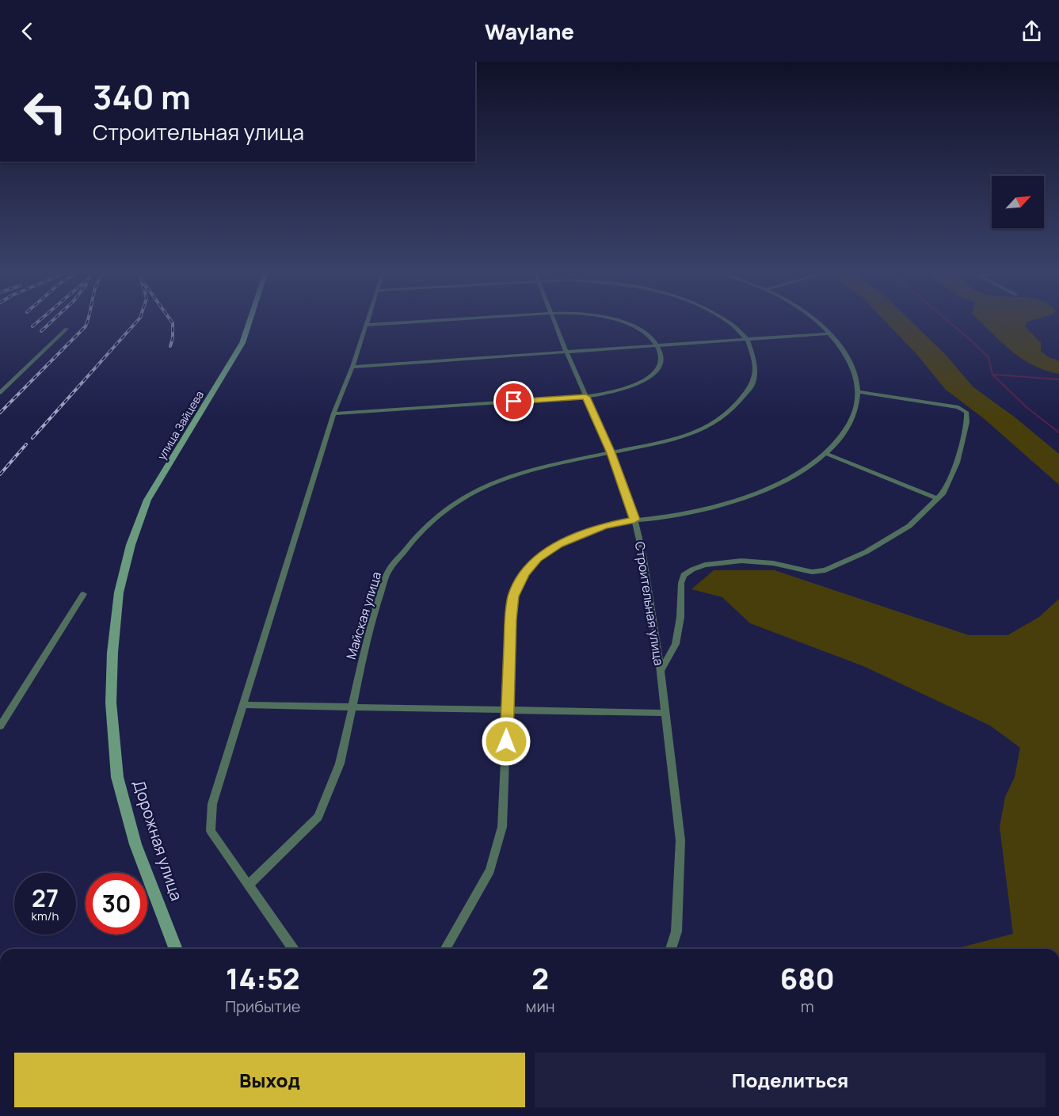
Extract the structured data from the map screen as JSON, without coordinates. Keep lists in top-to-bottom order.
{
  "streets": {
    "street": [
      "улица Зайцева",
      "Строительная улица",
      "Майская улица",
      "Дорожная улица"
    ]
  },
  "crossings": [
    ["улица Зайцева", "Дорожная улица"],
    ["Строительная улица", "Майская улица"]
  ],
  "north": "top right",
  "page": {
    "header": "Waylane",
    "turn": ["340 m", "Строительная улица"],
    "speed": "27 km/h",
    "limit": "30",
    "eta": [
      "14:52",
      "Прибытие",
      "2",
      "мин",
      "680",
      "m"
    ],
    "buttons": ["Выход", "Поделиться"]
  }
}
